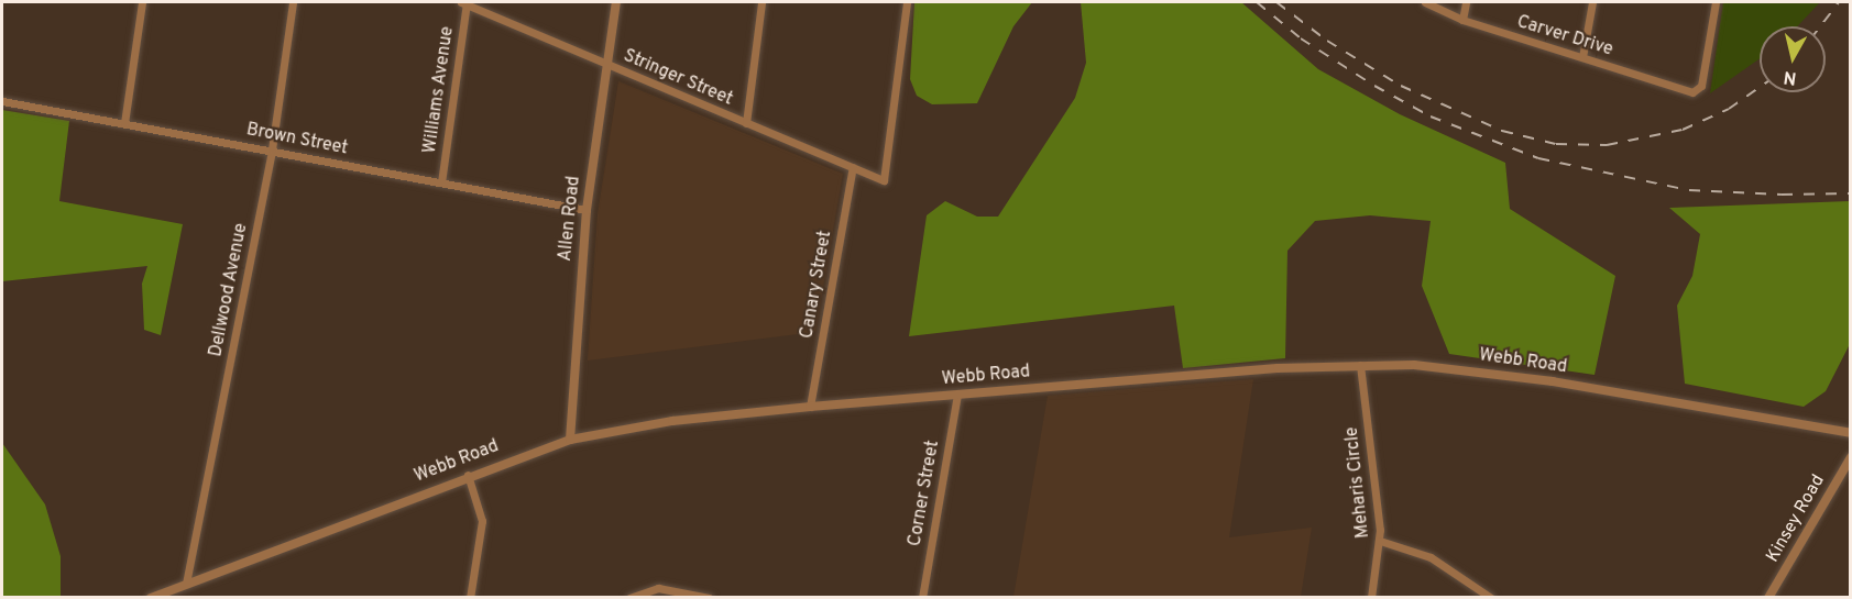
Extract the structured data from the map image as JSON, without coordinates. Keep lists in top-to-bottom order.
{
  "streets": {
    "street": [
      "Carver Drive",
      "Stringer Street",
      "Williams Avenue",
      "Brown Street",
      "Allen Road",
      "Canary Street",
      "Dellwood Avenue",
      "Webb Road",
      "Meharis Circle",
      "Corner Street",
      "Kinsey Road"
    ]
  },
  "crossings": [
    ["Stringer Street", "Williams Avenue"],
    ["Stringer Street", "Allen Road"],
    ["Stringer Street", "Canary Street"],
    ["Williams Avenue", "Brown Street"],
    ["Brown Street", "Allen Road"],
    ["Brown Street", "Dellwood Avenue"],
    ["Allen Road", "Webb Road"],
    ["Canary Street", "Webb Road"],
    ["Dellwood Avenue", "Webb Road"],
    ["Webb Road", "Meharis Circle"],
    ["Webb Road", "Corner Street"]
  ],
  "north": "bottom"
}
